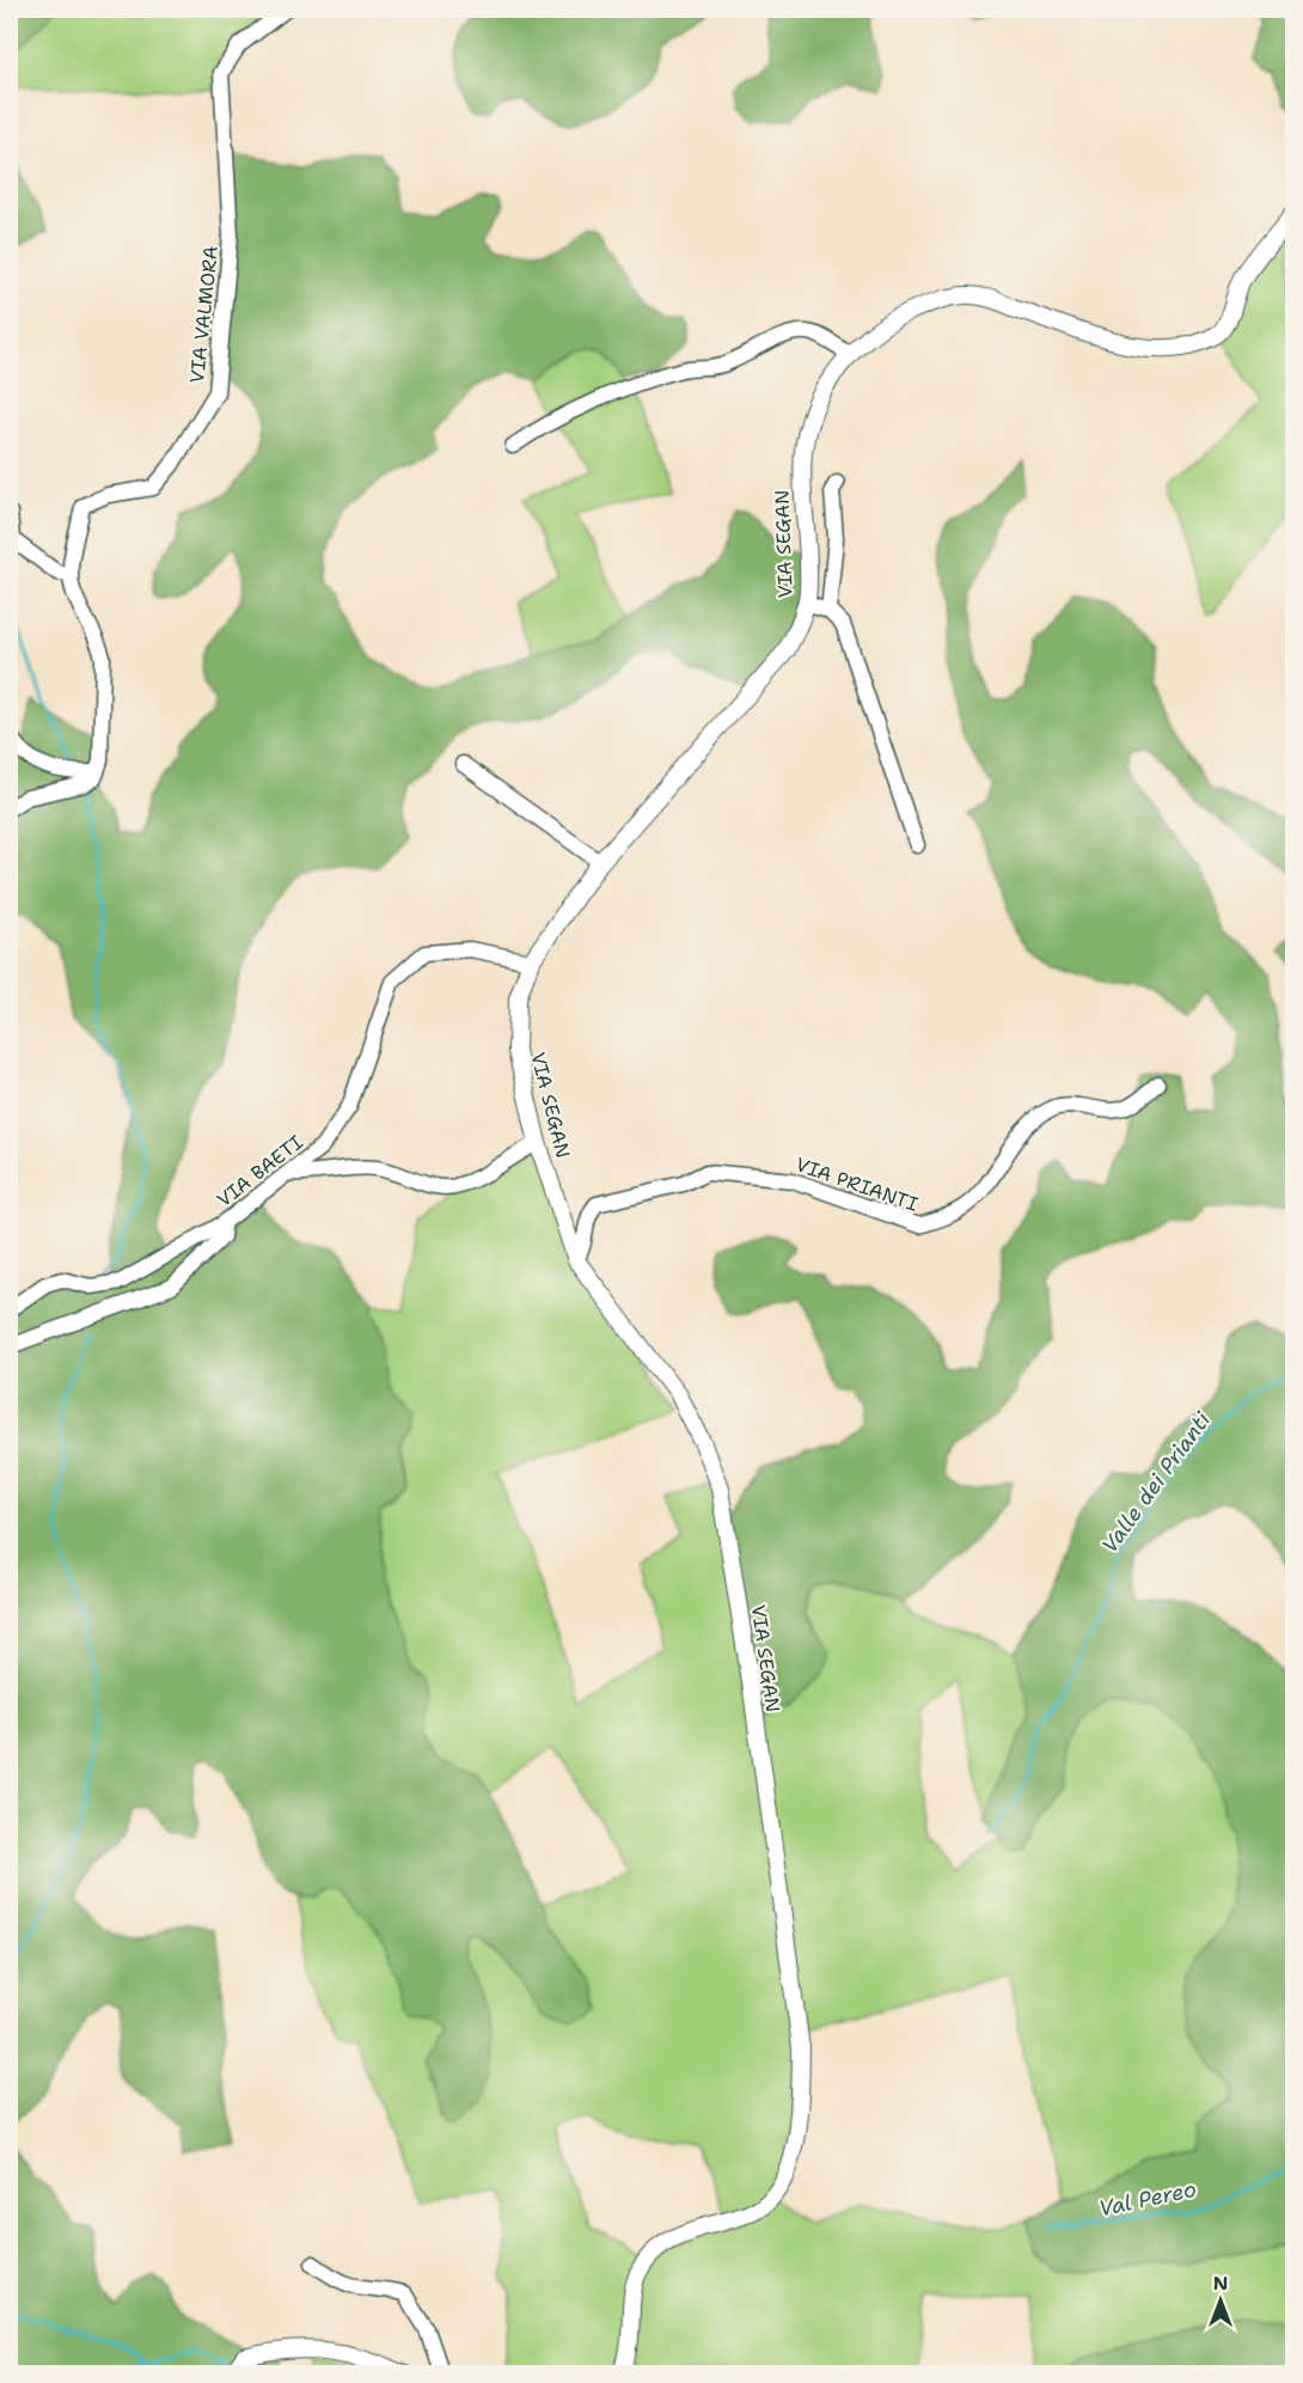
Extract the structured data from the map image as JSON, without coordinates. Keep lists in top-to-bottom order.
{
  "streets": {
    "street": [
      "VIA VALMORA",
      "VIA SEGAN",
      "VIA BAETI",
      "VIA PRIANTI"
    ]
  },
  "crossings": [
    ["VIA SEGAN", "VIA BAETI"],
    ["VIA SEGAN", "VIA PRIANTI"]
  ],
  "water": ["Valle dei Prianti", "Val Pereo"],
  "north": "top"
}
